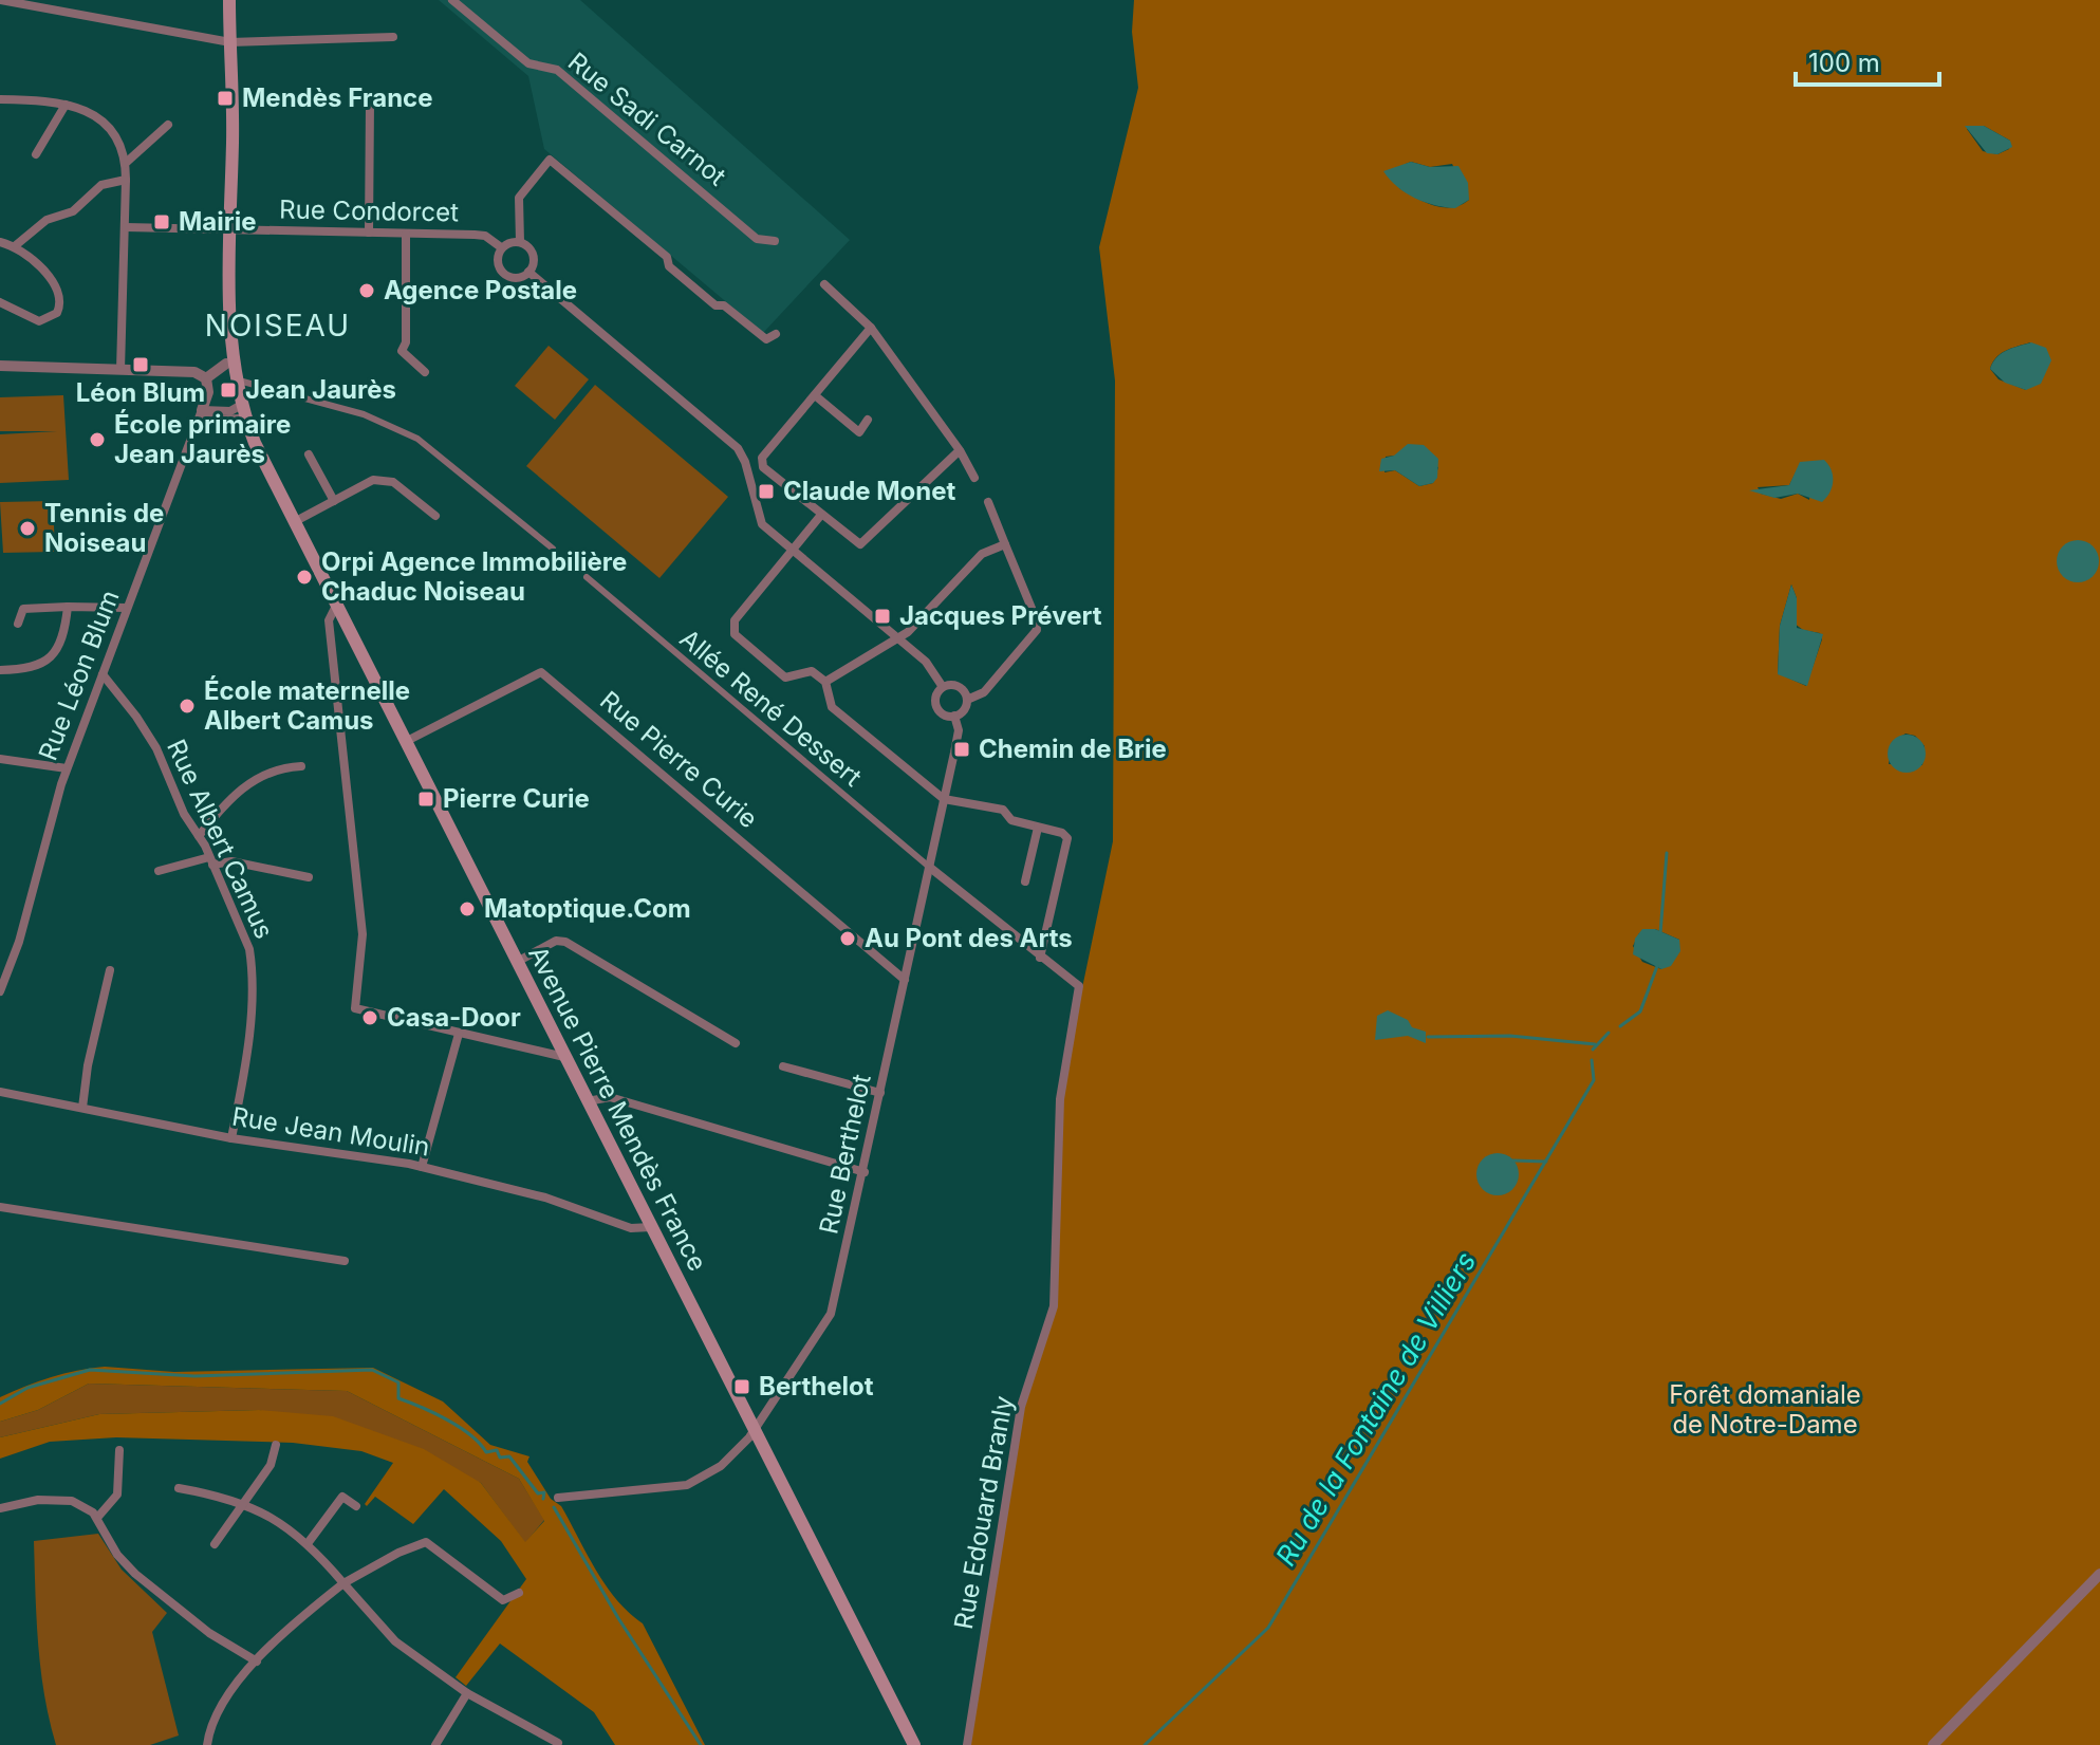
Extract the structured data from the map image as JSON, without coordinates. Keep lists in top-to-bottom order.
{
  "streets": {
    "main road": ["Avenue Pierre Mendès France"],
    "street": [
      "Rue Sadi Carnot",
      "Rue Condorcet",
      "Rue Léon Blum",
      "Allée René Dessert",
      "Rue Pierre Curie",
      "Rue Albert Camus",
      "Rue Jean Moulin",
      "Rue Berthelot",
      "Rue Edouard Branly"
    ]
  },
  "crossings": [
    ["Rue Condorcet", "Avenue Pierre Mendès France"],
    ["Rue Léon Blum", "Rue Albert Camus"],
    ["Allée René Dessert", "Rue Berthelot"],
    ["Rue Pierre Curie", "Avenue Pierre Mendès France"],
    ["Rue Pierre Curie", "Rue Berthelot"],
    ["Rue Albert Camus", "Rue Jean Moulin"],
    ["Avenue Pierre Mendès France", "Rue Jean Moulin"],
    ["Avenue Pierre Mendès France", "Rue Berthelot"]
  ],
  "districts": ["NOISEAU"],
  "water": ["Ru de la Fontaine de Villiers"],
  "parks": ["Forêt domaniale de Notre-Dame"],
  "places": {
    "transit": [
      "Mendès France",
      "Mairie",
      "Léon Blum",
      "Jean Jaurès",
      "Claude Monet",
      "Jacques Prévert",
      "Chemin de Brie",
      "Pierre Curie",
      "Berthelot"
    ],
    "other": [
      "Agence Postale",
      "École primaire Jean Jaurès",
      "Tennis de Noiseau",
      "Orpi Agence Immobilière Chaduc Noiseau",
      "École maternelle Albert Camus",
      "Matoptique.Com",
      "Au Pont des Arts",
      "Casa-Door"
    ]
  },
  "scale_bar": "100 m"
}
